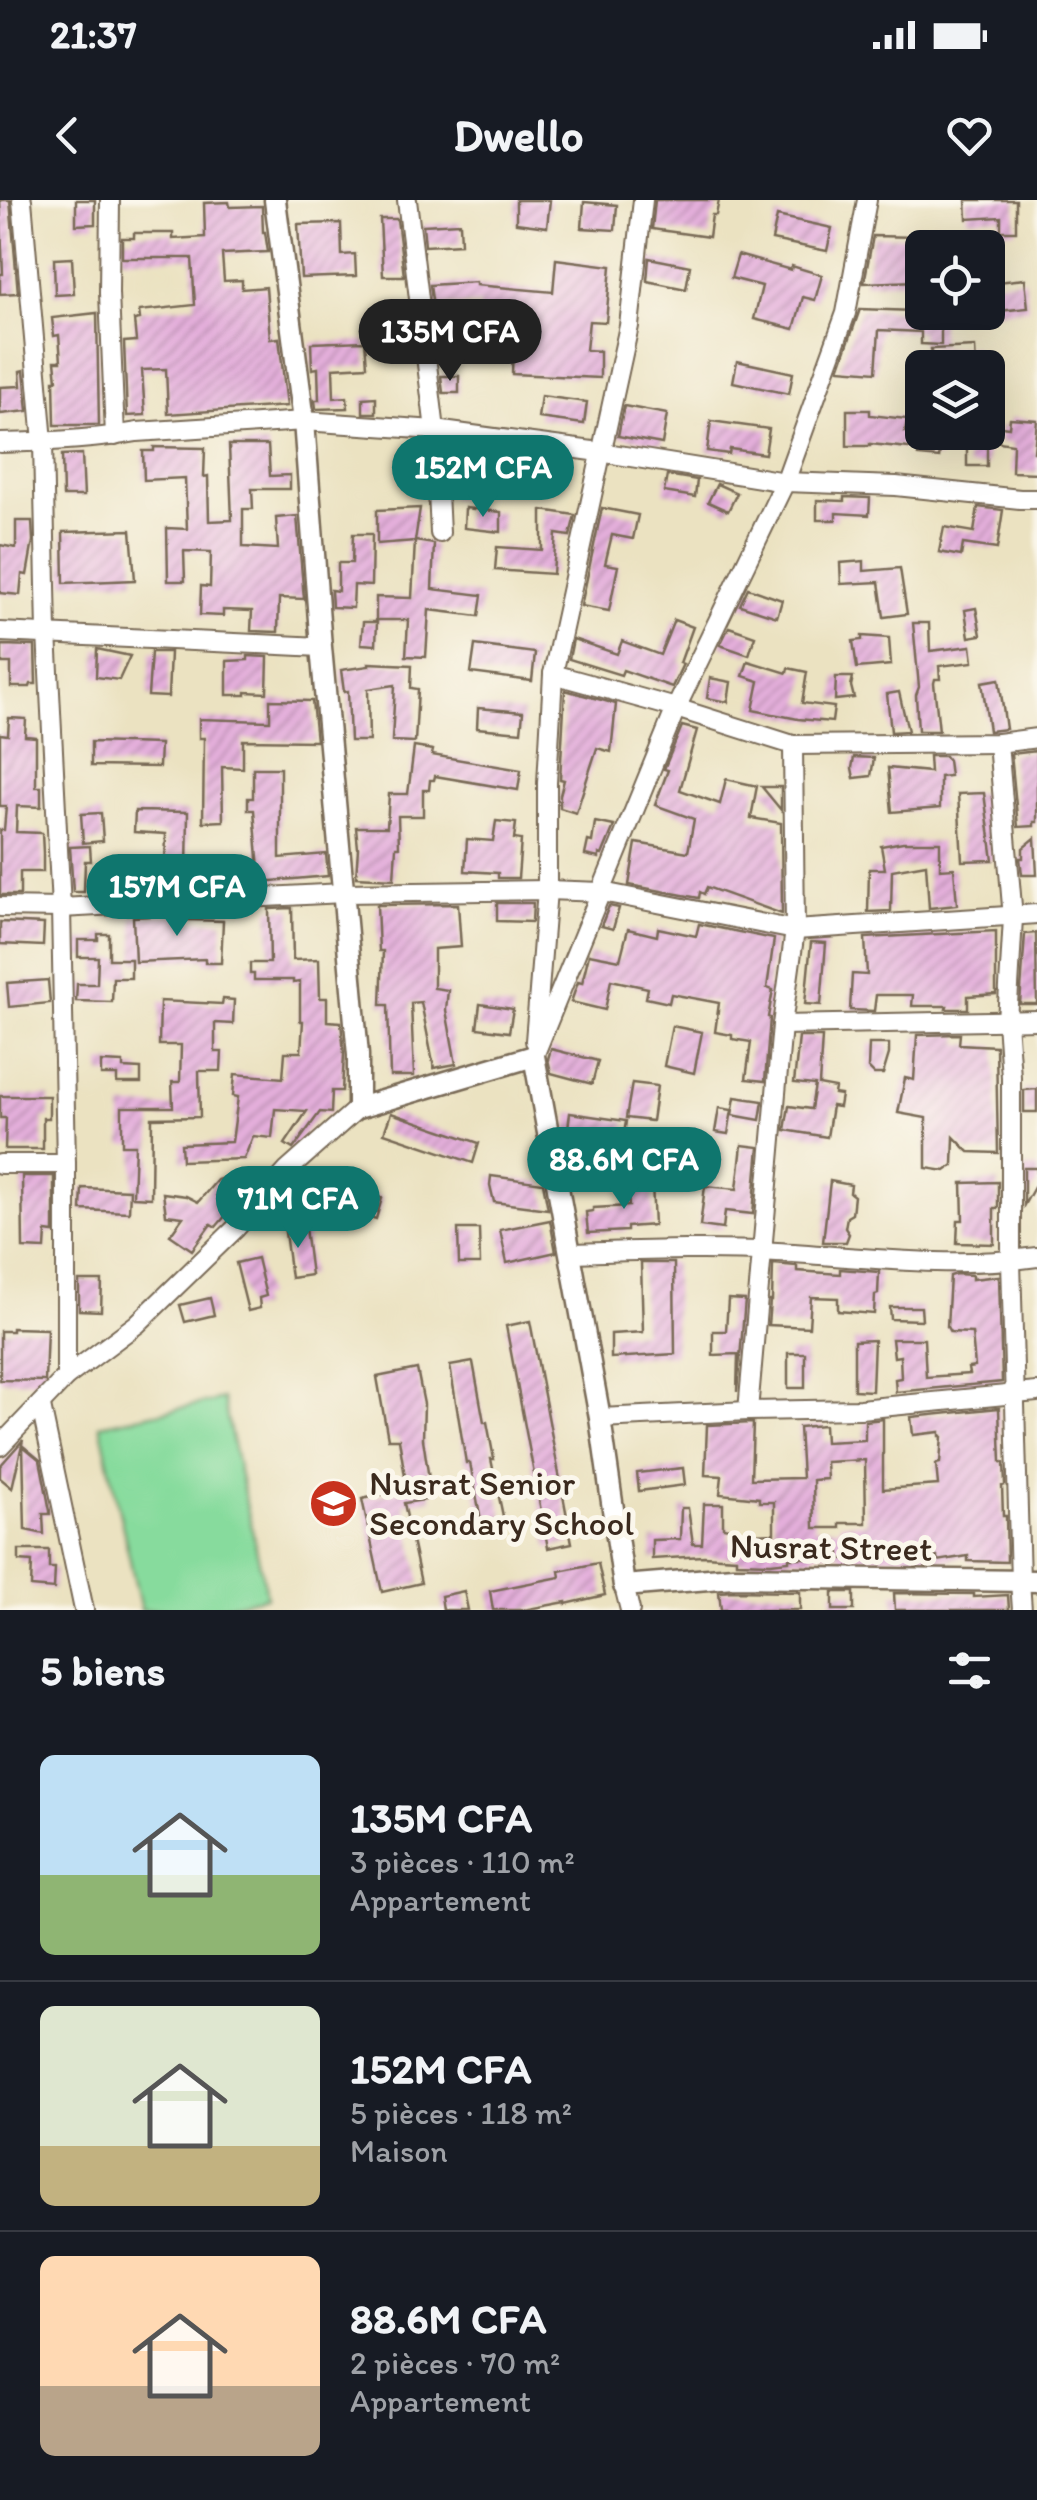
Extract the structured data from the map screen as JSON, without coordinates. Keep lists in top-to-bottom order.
{
  "streets": {
    "street": ["Nusrat Street"]
  },
  "places": {
    "school or university": ["Nusrat Senior Secondary School"]
  },
  "page": {
    "status": "21:37",
    "header": "Dwello",
    "price": [
      "135M CFA",
      "152M CFA",
      "157M CFA",
      "88.6M CFA",
      "71M CFA"
    ],
    "heading": "5 biens",
    "list": [
      {
        "name": "135M CFA",
        "note": "3 pièces · 110 m² · Appartement"
      },
      {
        "name": "152M CFA",
        "note": "5 pièces · 118 m² · Maison"
      },
      {
        "name": "88.6M CFA",
        "note": "2 pièces · 70 m² · Appartement"
      }
    ]
  }
}
